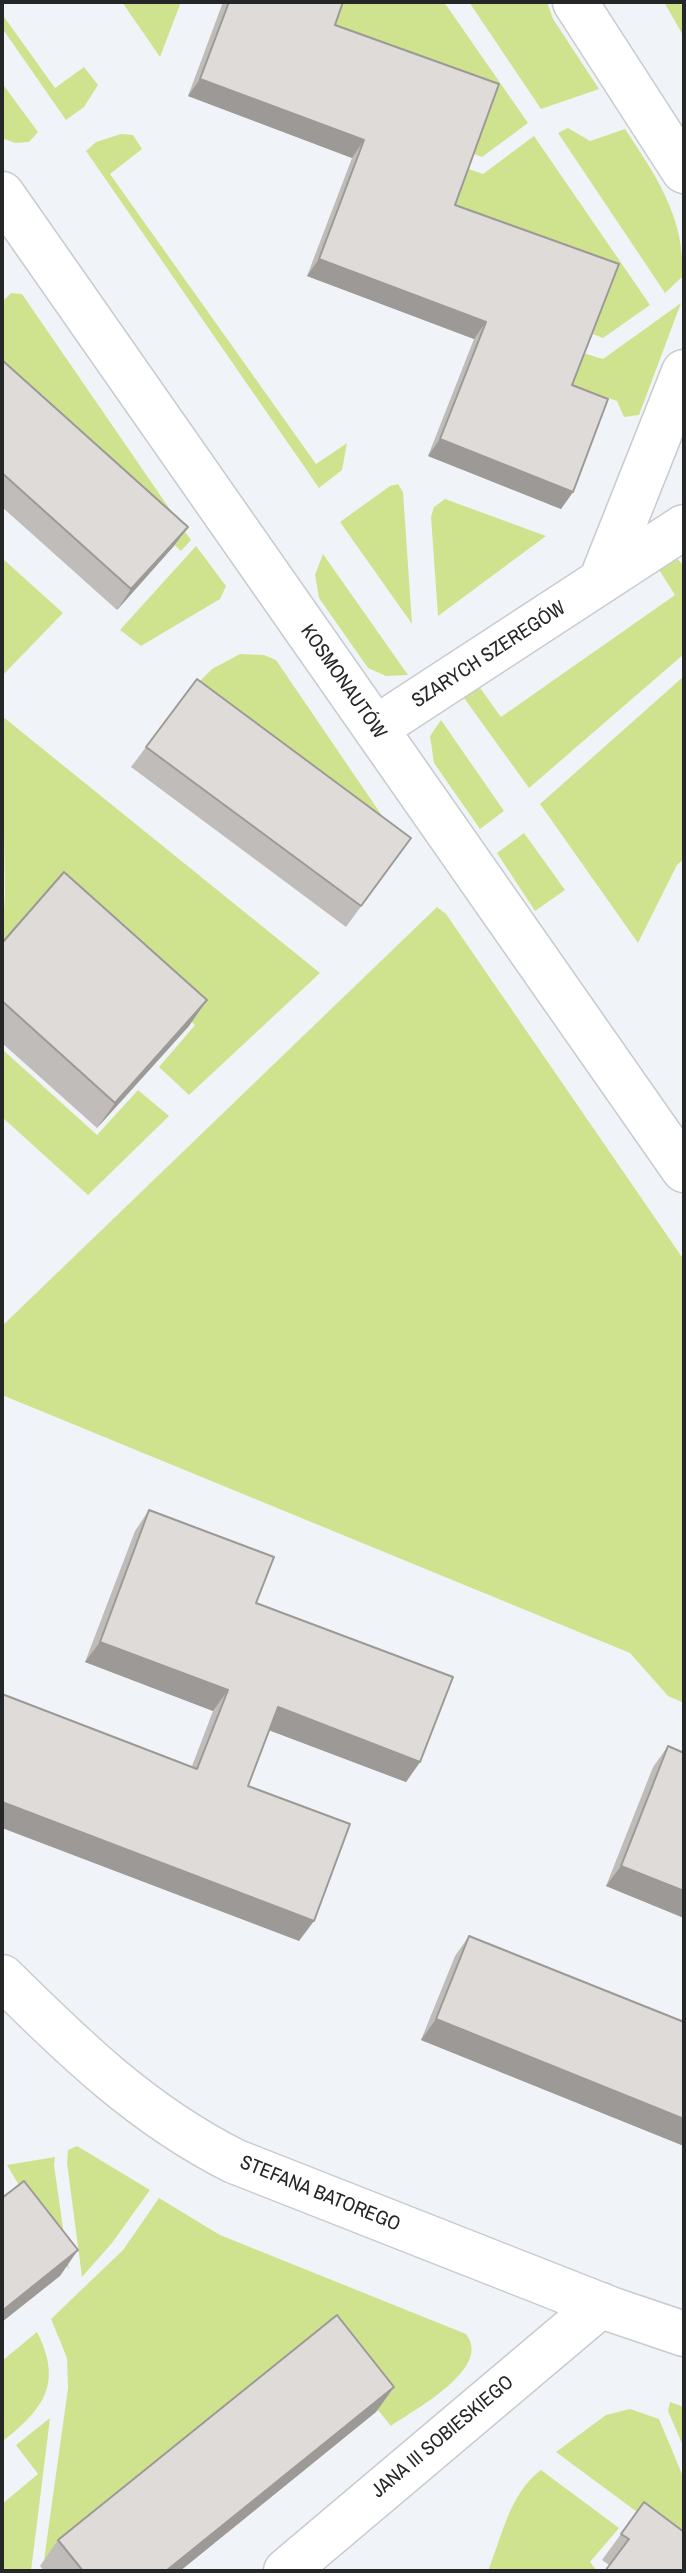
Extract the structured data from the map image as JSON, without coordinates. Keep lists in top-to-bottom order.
{
  "streets": {
    "street": [
      "SZARYCH SZEREGÓW",
      "KOSMONAUTÓW",
      "STEFANA BATOREGO",
      "JANA III SOBIESKIEGO"
    ]
  },
  "crossings": [
    ["SZARYCH SZEREGÓW", "KOSMONAUTÓW"],
    ["STEFANA BATOREGO", "JANA III SOBIESKIEGO"]
  ]
}
